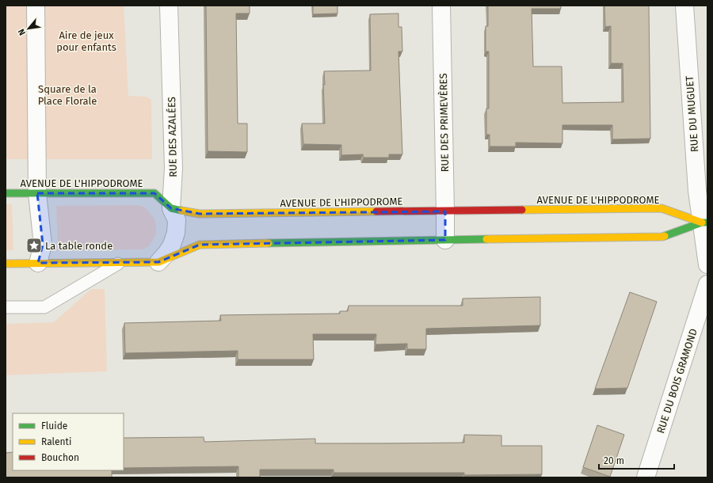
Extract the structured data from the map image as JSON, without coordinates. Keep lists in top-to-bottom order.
{
  "streets": {
    "street": [
      "RUE DU MUGUET",
      "RUE DES PRIMEVÈRES",
      "RUE DES AZALÉES",
      "AVENUE DE L'HIPPODROME",
      "RUE DU BOIS GRAMOND"
    ]
  },
  "crossings": [
    ["RUE DU MUGUET", "AVENUE DE L'HIPPODROME"],
    ["RUE DES PRIMEVÈRES", "AVENUE DE L'HIPPODROME"],
    ["RUE DES AZALÉES", "AVENUE DE L'HIPPODROME"]
  ],
  "parks": ["Aire de jeux pour enfants", "Square de la Place Florale"],
  "places": {
    "place": ["La table ronde"]
  },
  "legend": ["Fluide", "Ralenti", "Bouchon"],
  "scale_bar": "20 m",
  "north": "bottom left"
}
